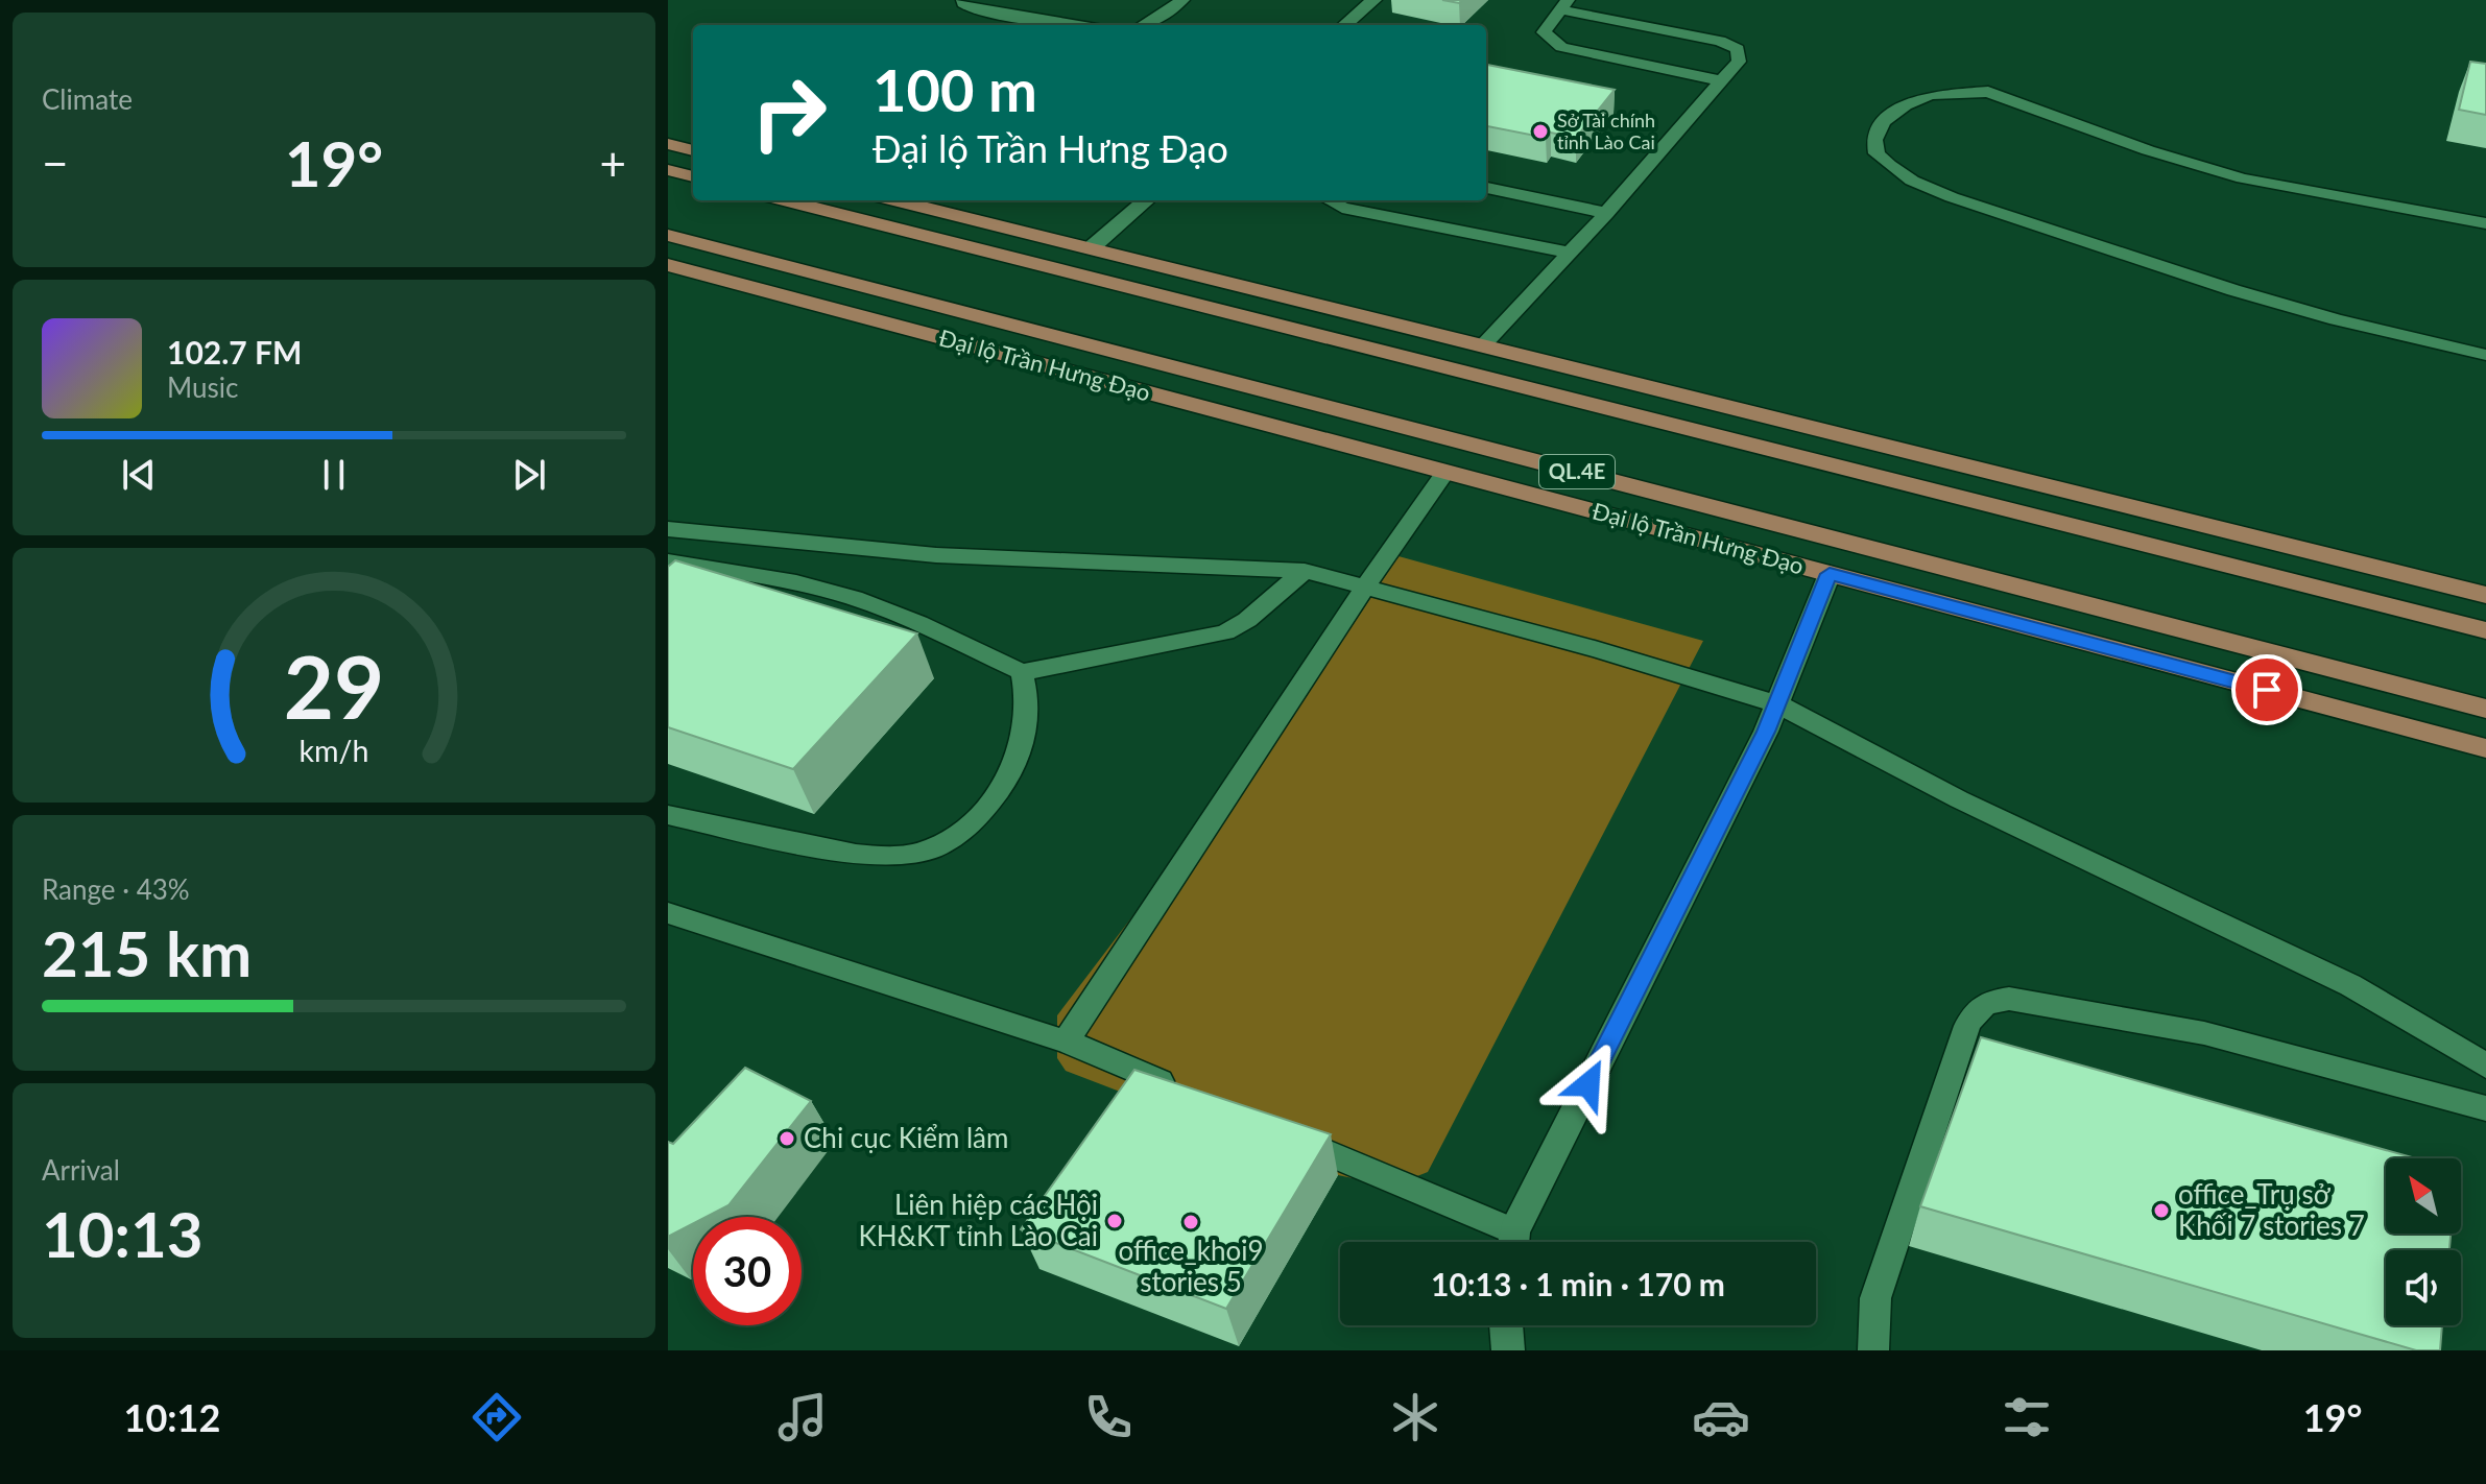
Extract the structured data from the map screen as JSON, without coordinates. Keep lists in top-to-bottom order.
{
  "streets": {
    "main road": ["Đại lộ Trần Hưng Đạo", "QL.4E"]
  },
  "places": [
    "Sở Tài chính tỉnh Lào Cai",
    "Chi cục Kiểm lâm",
    "office_Trụ sở Khối 7 stories 7",
    "Liên hiệp các Hội KH&KT tỉnh Lào Cai",
    "office_khoi9 stories 5"
  ],
  "north": "top left",
  "page": {
    "tile": [
      "Climate",
      ["Range · 43%", "215 km"],
      ["Arrival", "10:13"]
    ],
    "turn": ["100 m", "Đại lộ Trần Hưng Đạo"],
    "heat": ["−", "19°", "+"],
    "song": ["102.7 FM", "Music"],
    "limit": "30",
    "trip": "10:13 · 1 min · 170 m",
    "tabs": ["10:12", "19°"],
    "gauge": ["29", "km/h"]
  }
}
